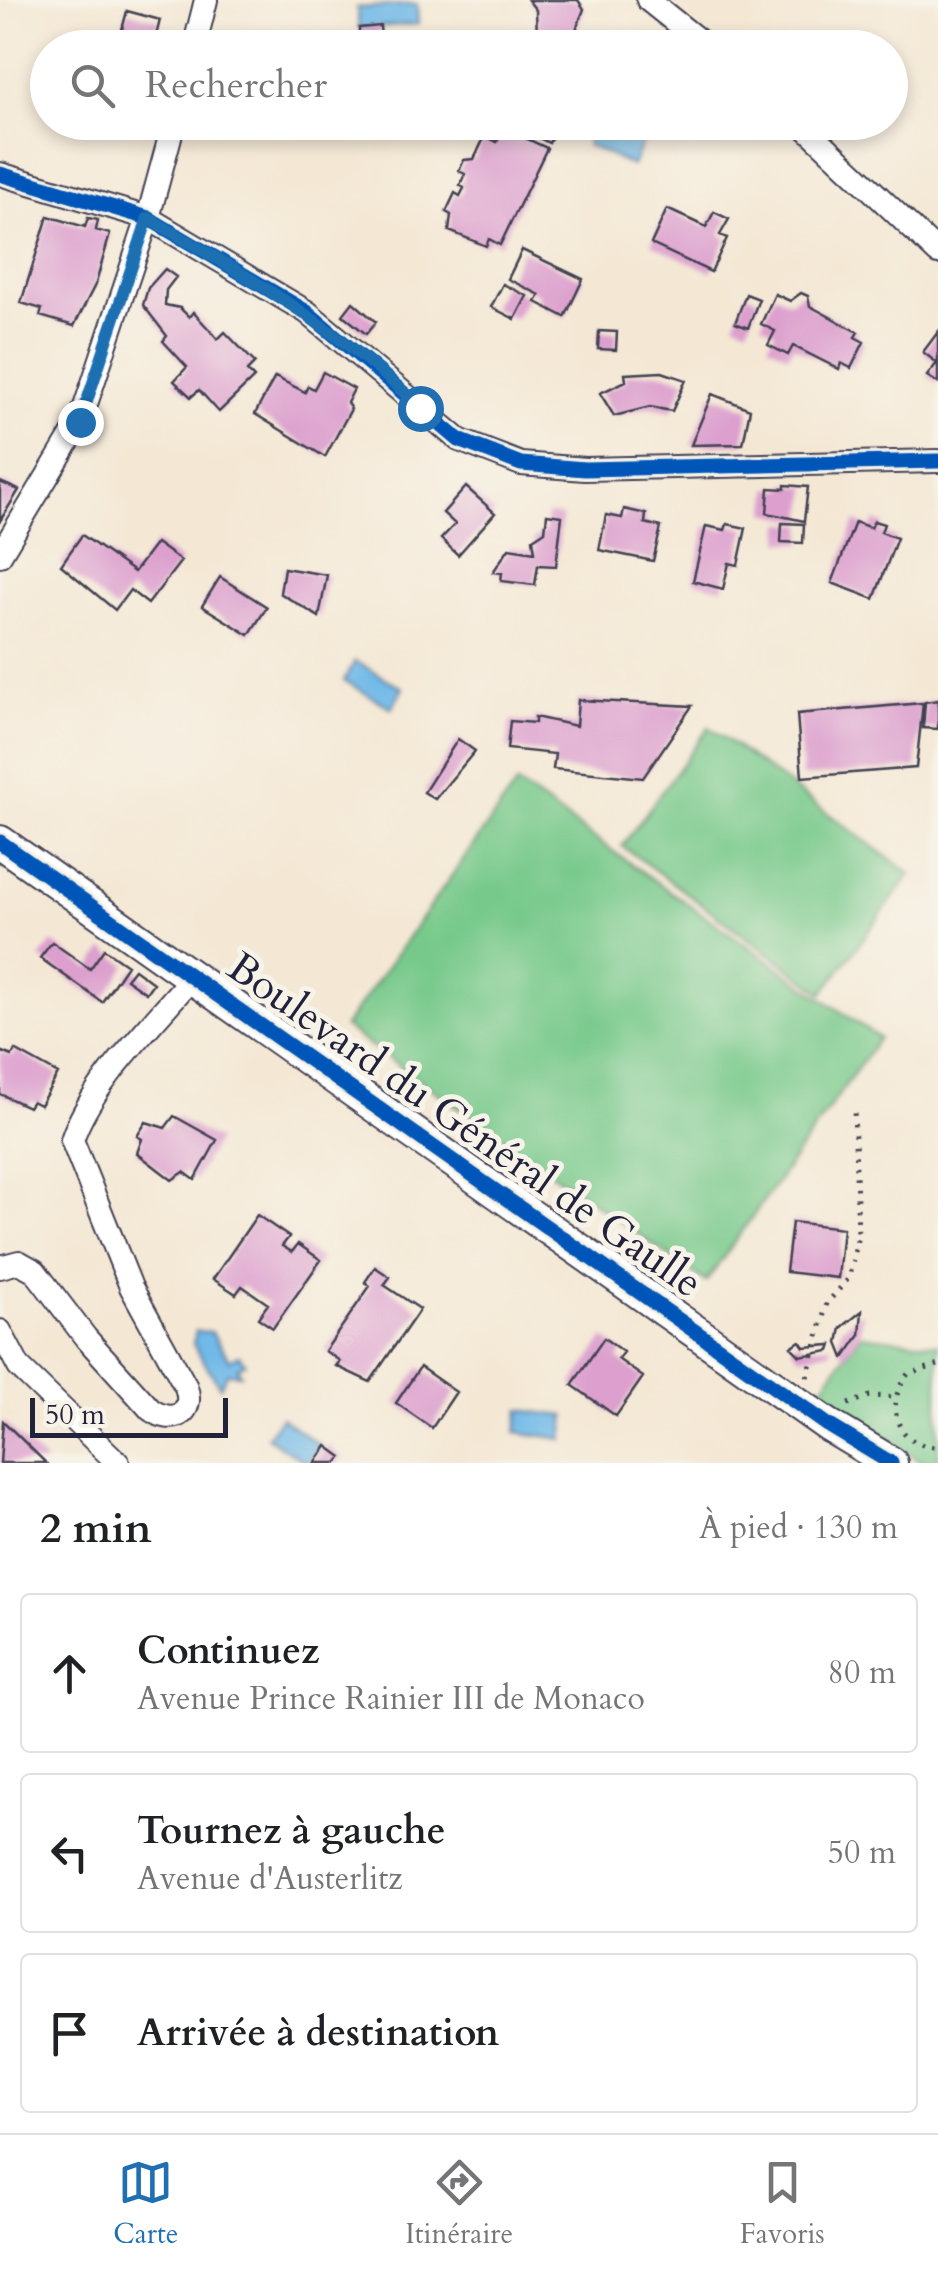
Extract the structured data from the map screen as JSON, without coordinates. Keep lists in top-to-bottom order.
{
  "streets": {
    "street": ["Boulevard du Général de Gaulle"]
  },
  "scale_bar": "50 m",
  "page": {
    "search": "Rechercher",
    "scale": "50 m",
    "heading": ["2 min", "À pied · 130 m"],
    "list": [
      ["Continuez", "Avenue Prince Rainier III de Monaco", "80 m"],
      ["Tournez à gauche", "Avenue d'Austerlitz", "50 m"],
      "Arrivée à destination"
    ],
    "nav": ["Carte", "Itinéraire", "Favoris"]
  }
}
